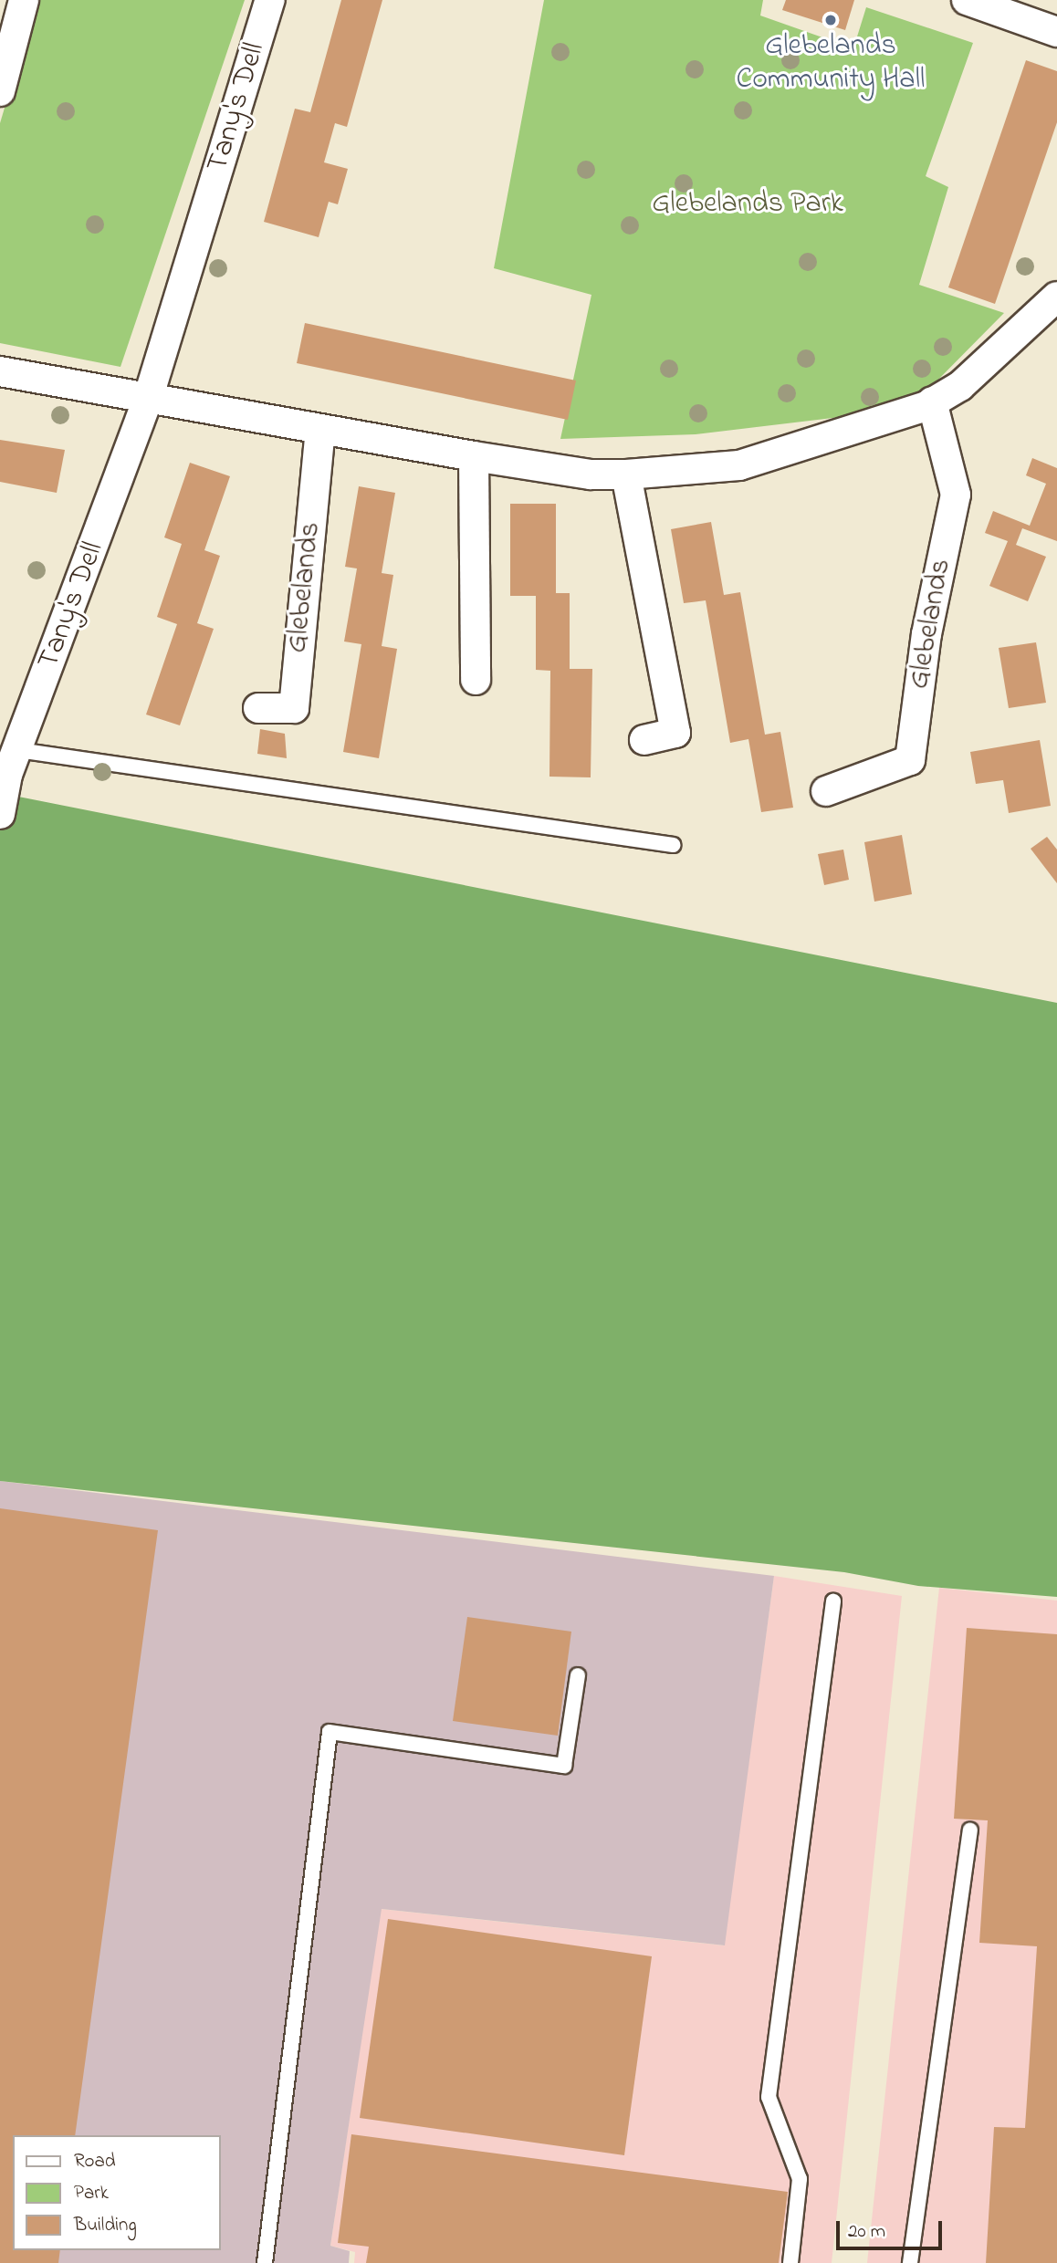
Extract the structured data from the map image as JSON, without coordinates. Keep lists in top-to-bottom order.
{
  "streets": {
    "street": ["Tany's Dell", "Glebelands"]
  },
  "parks": ["Glebelands Park"],
  "places": ["Glebelands Community Hall"],
  "legend": ["Road", "Park", "Building"],
  "scale_bar": "20 m"
}
